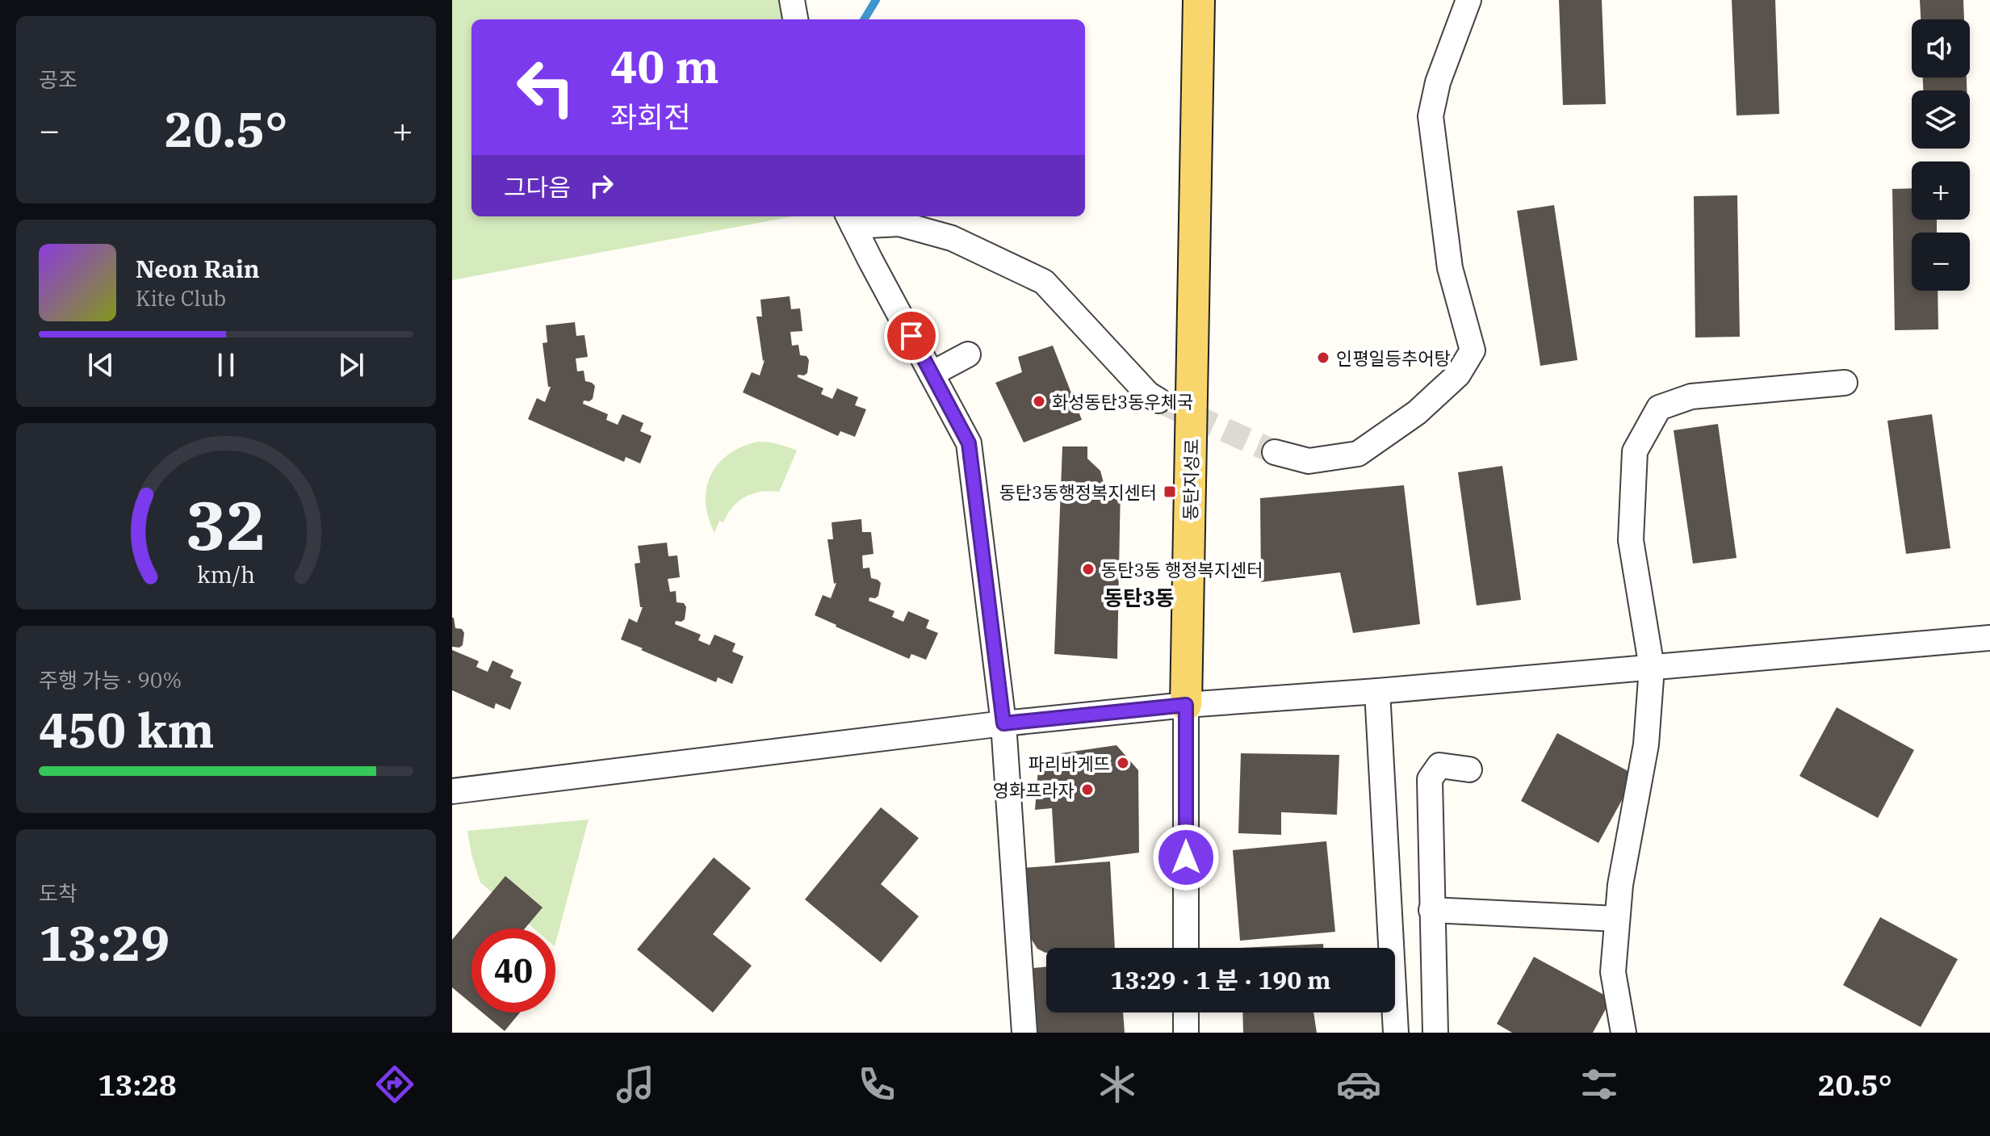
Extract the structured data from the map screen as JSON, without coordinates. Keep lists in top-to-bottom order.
{
  "streets": {
    "main road": ["동탄지성로"]
  },
  "districts": ["동탄3동"],
  "places": {
    "other": [
      "인평일등추어탕",
      "화성동탄3동우체국",
      "동탄3동 행정복지센터",
      "파리바게뜨",
      "영화프라자"
    ],
    "transit": ["동탄3동행정복지센터"]
  },
  "page": {
    "tile": [
      "공조",
      ["주행 가능 · 90%", "450 km"],
      ["도착", "13:29"]
    ],
    "map_buttons": ["+", "−"],
    "turn": ["40 m", "좌회전"],
    "heat": ["−", "20.5°", "+"],
    "then": "그다음",
    "song": ["Neon Rain", "Kite Club"],
    "limit": "40",
    "trip": "13:29 · 1 분 · 190 m",
    "tabs": ["13:28", "20.5°"],
    "gauge": ["32", "km/h"]
  }
}
